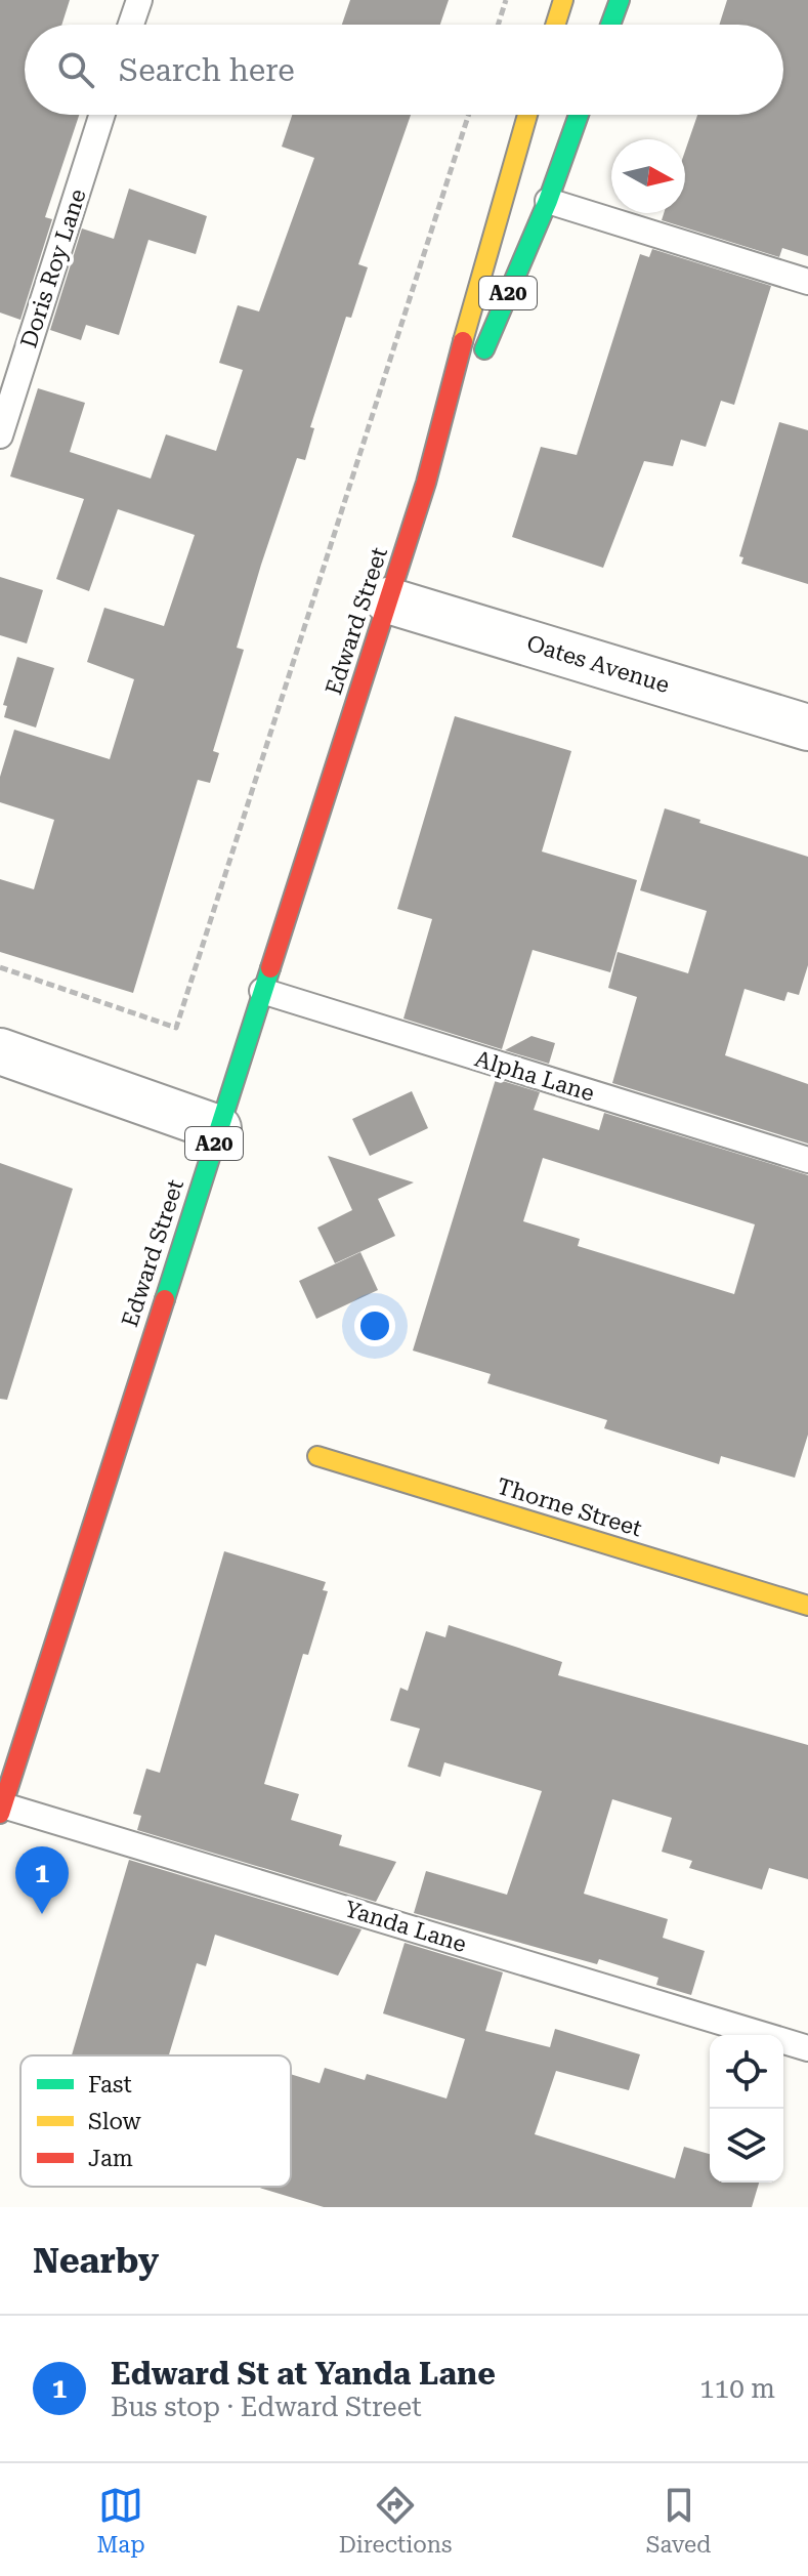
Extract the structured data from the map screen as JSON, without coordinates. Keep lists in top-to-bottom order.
{
  "streets": {
    "main road": ["A20", "Edward Street", "Thorne Street"],
    "street": ["Oates Avenue"],
    "lane": ["Doris Roy Lane", "Alpha Lane", "Yanda Lane"]
  },
  "crossings": [
    ["Edward Street", "Oates Avenue"],
    ["Edward Street", "Alpha Lane"],
    ["Edward Street", "Yanda Lane"]
  ],
  "legend": ["Fast", "Slow", "Jam"],
  "north": "right",
  "page": {
    "search": "Search here",
    "pins": "1",
    "heading": "Nearby",
    "list": [
      {
        "mark": "1",
        "name": "Edward St at Yanda Lane",
        "note": "Bus stop · Edward Street",
        "value": "110 m"
      }
    ],
    "nav": ["Map", "Directions", "Saved"]
  }
}
